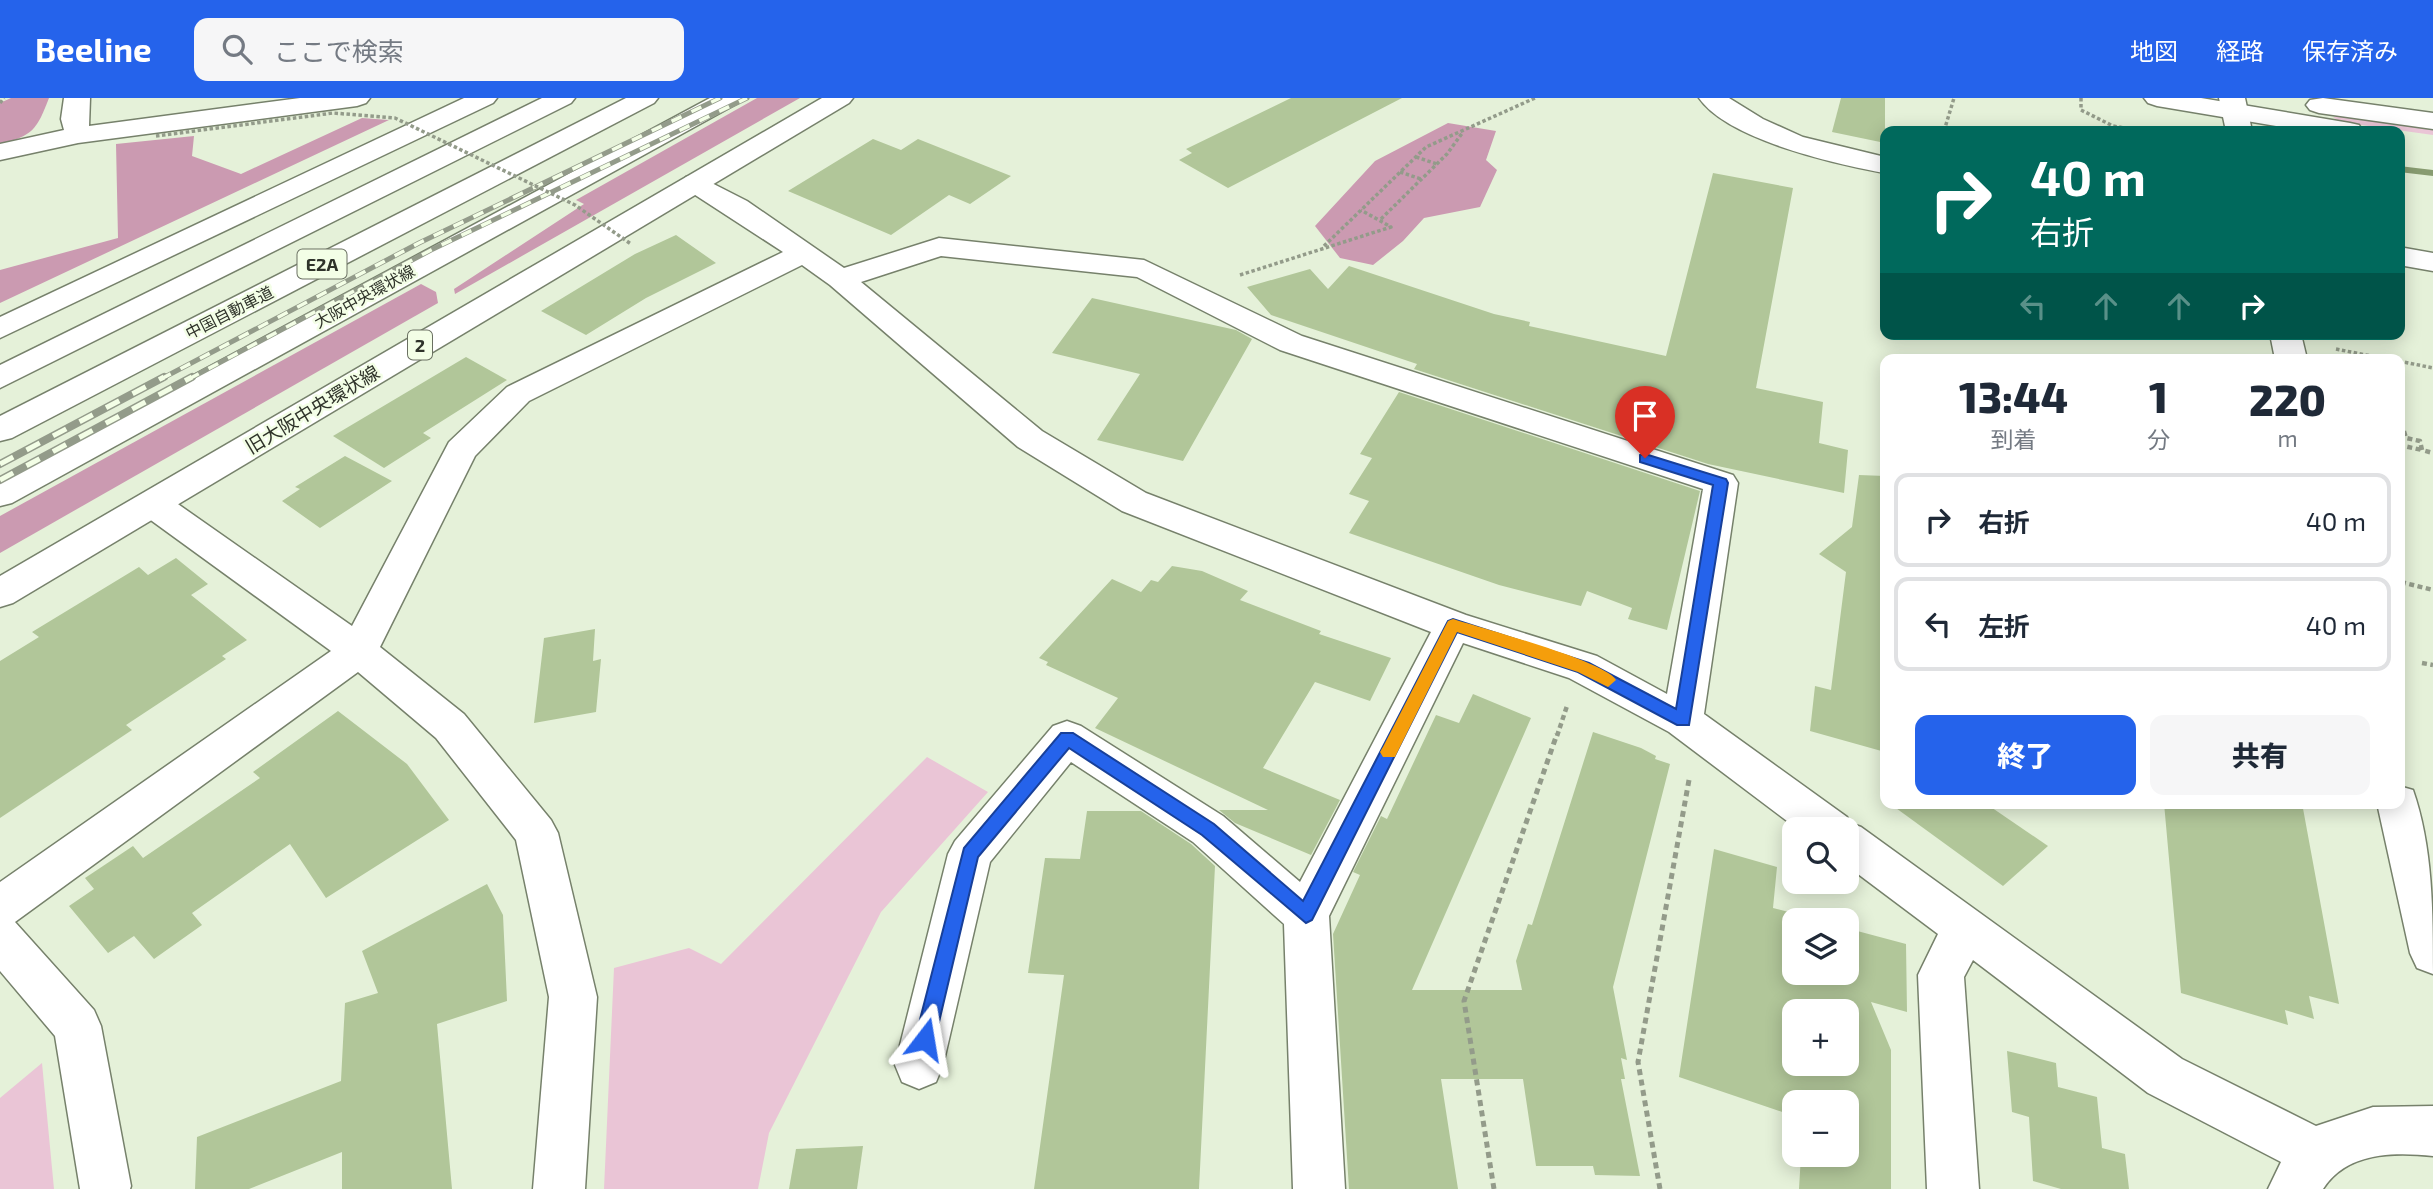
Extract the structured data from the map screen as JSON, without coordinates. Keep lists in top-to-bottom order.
{
  "streets": {
    "main road": [
      "E2A",
      "大阪中央環状線",
      "中国自動車道",
      "2",
      "旧大阪中央環状線"
    ]
  },
  "page": {
    "header": "Beeline",
    "search": "ここで検索",
    "nav": ["地図", "経路", "保存済み"],
    "turn": ["40 m", "右折"],
    "eta": [
      "13:44",
      "到着",
      "1",
      "分",
      "220",
      "m"
    ],
    "list": [
      {
        "name": "右折",
        "value": "40 m"
      },
      {
        "name": "左折",
        "value": "40 m"
      }
    ],
    "buttons": ["終了", "共有"],
    "map_buttons": ["+", "−"]
  }
}
